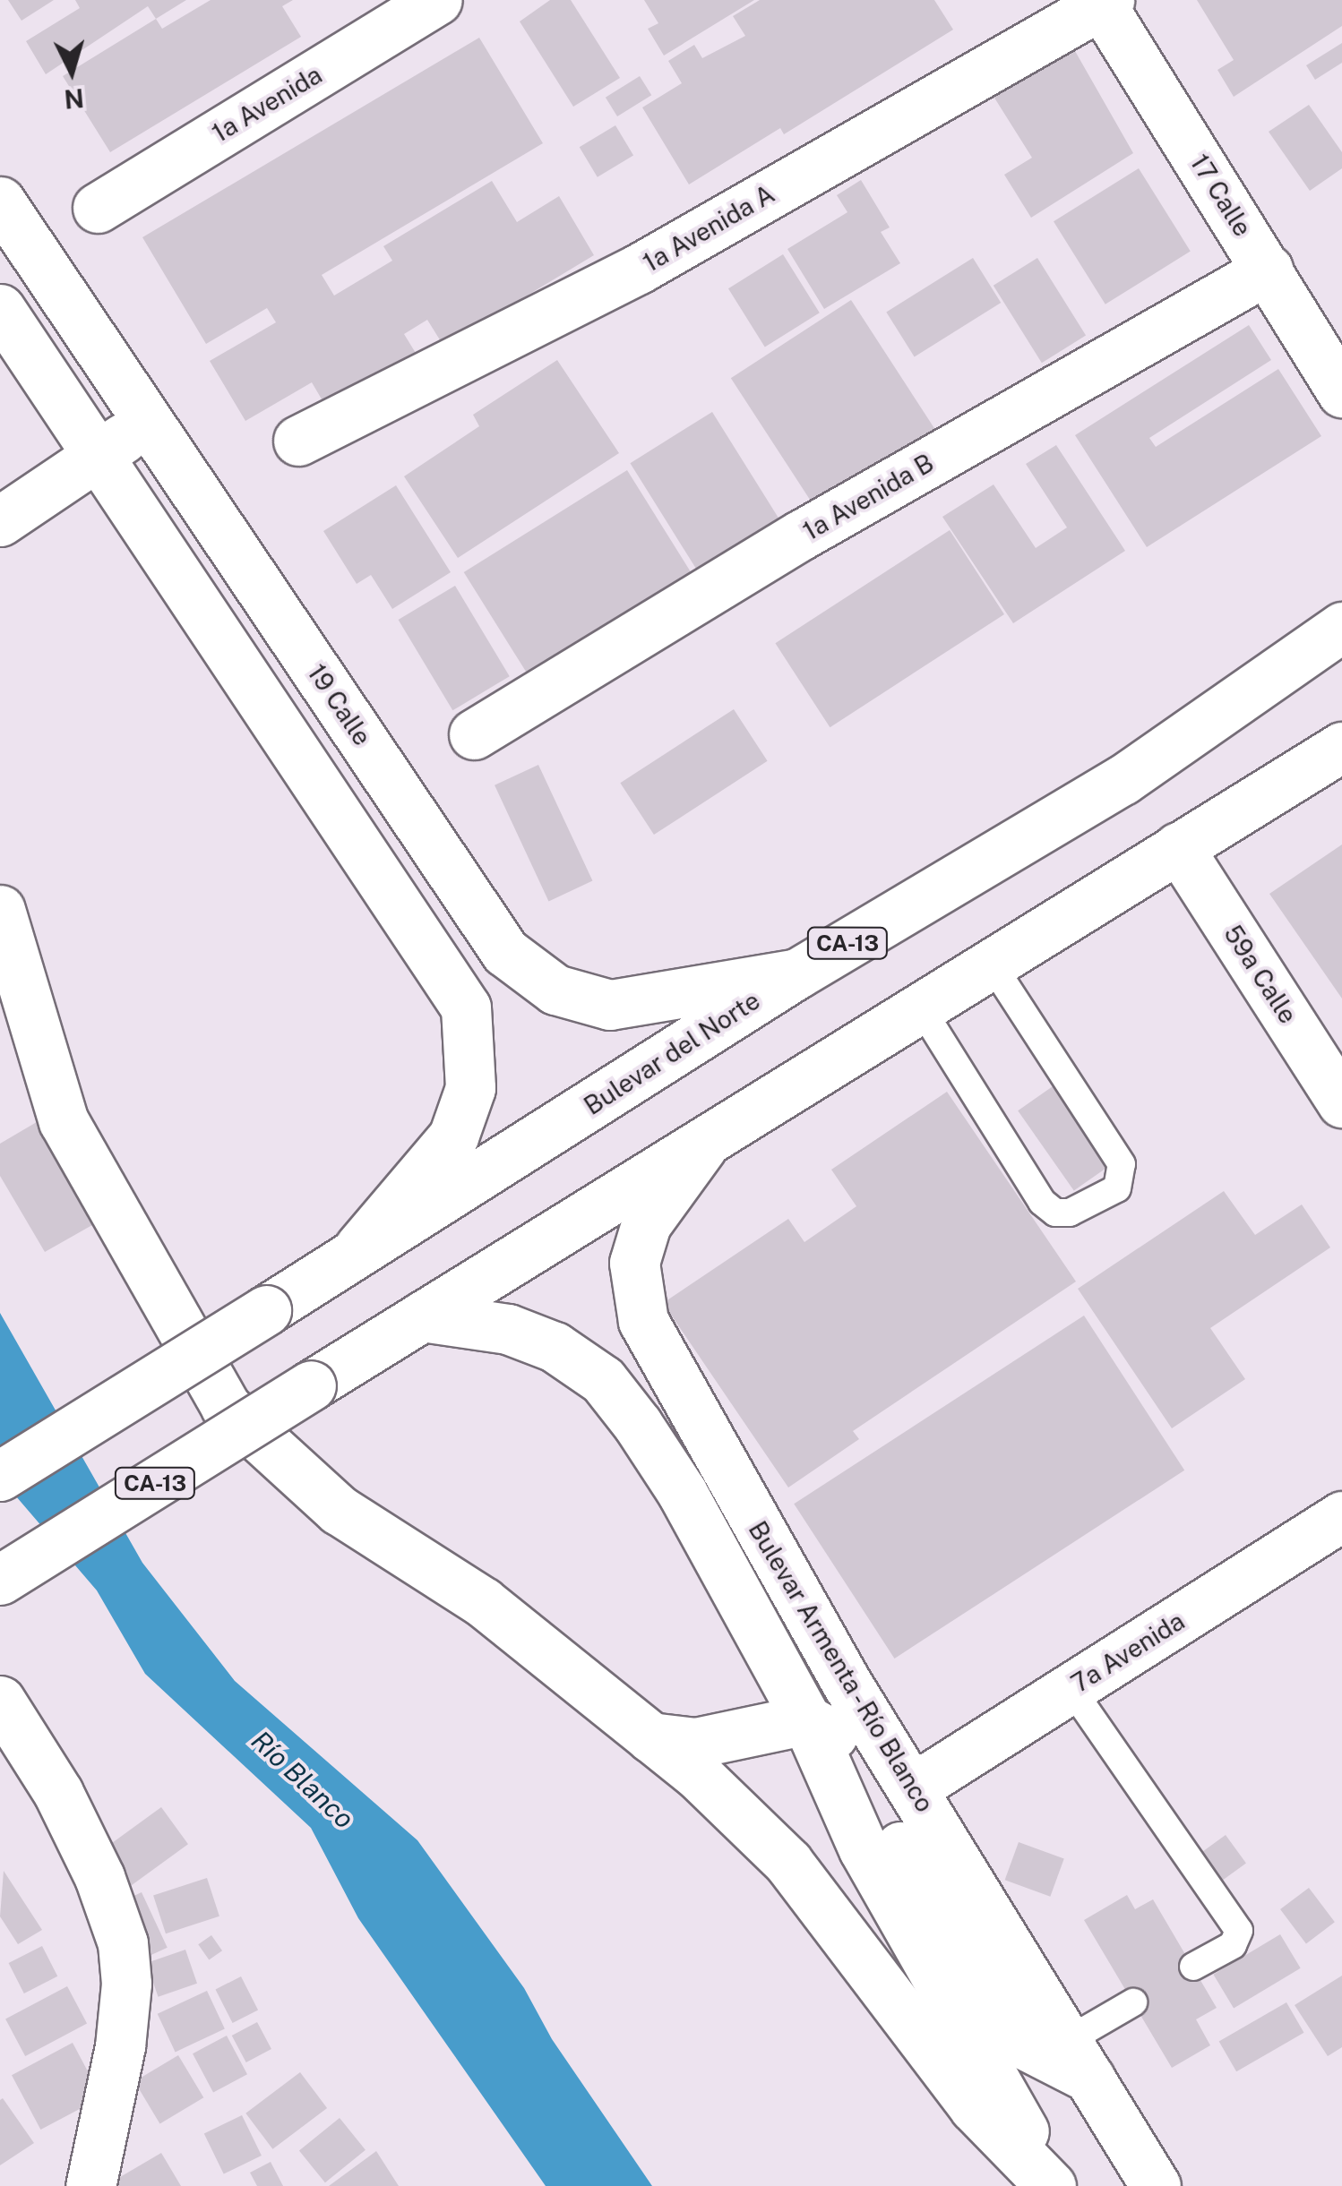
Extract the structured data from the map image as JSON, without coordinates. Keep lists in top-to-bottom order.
{
  "streets": {
    "main road": [
      "1a Avenida",
      "17 Calle",
      "1a Avenida A",
      "1a Avenida B",
      "19 Calle",
      "CA-13",
      "59a Calle",
      "Bulevar del Norte",
      "7a Avenida",
      "Bulevar Armenta - Río Blanco"
    ]
  },
  "crossings": [
    ["17 Calle", "1a Avenida A"],
    ["17 Calle", "1a Avenida B"],
    ["19 Calle", "Bulevar del Norte"],
    ["CA-13", "59a Calle"],
    ["CA-13", "Bulevar Armenta - Río Blanco"],
    ["7a Avenida", "Bulevar Armenta - Río Blanco"]
  ],
  "water": ["Río Blanco"],
  "north": "bottom"
}
